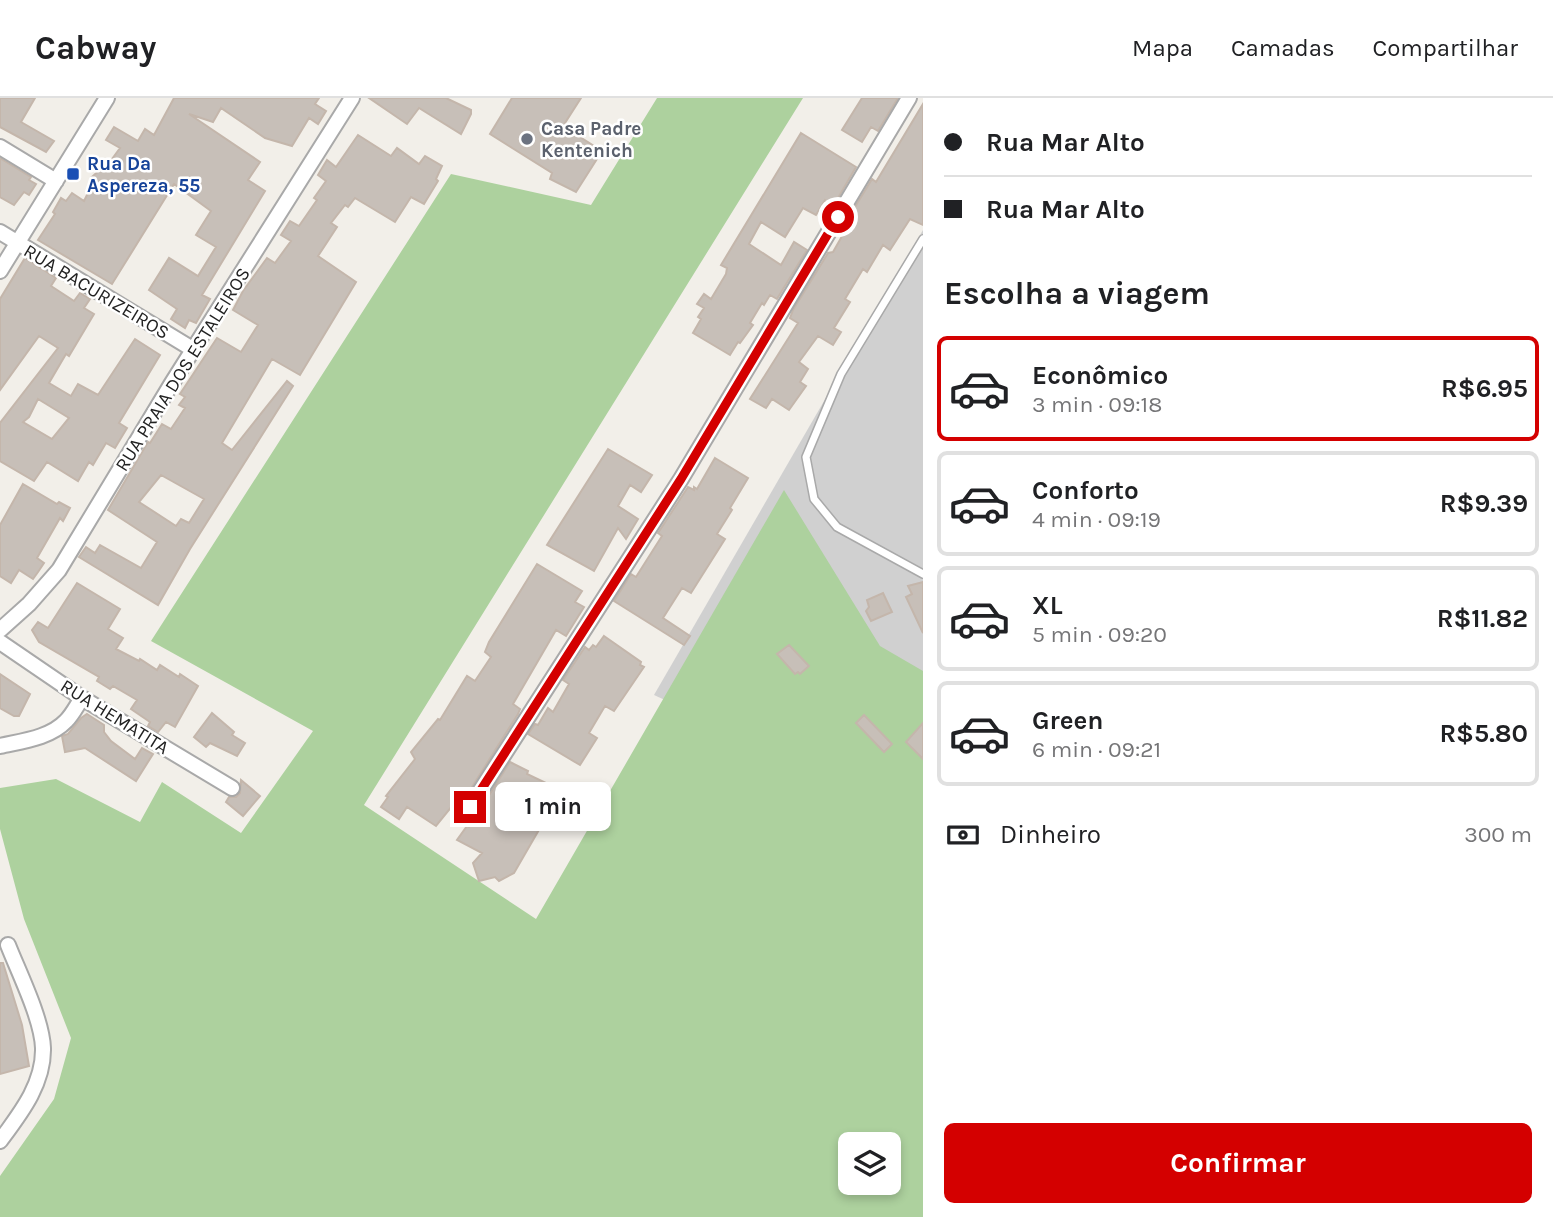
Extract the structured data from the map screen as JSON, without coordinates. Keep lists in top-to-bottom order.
{
  "streets": {
    "street": ["RUA BACURIZEIROS", "RUA PRAIA DOS ESTALEIROS", "RUA HEMATITA"]
  },
  "crossings": [
    ["RUA BACURIZEIROS", "RUA PRAIA DOS ESTALEIROS"]
  ],
  "places": {
    "other": ["Casa Padre Kentenich"],
    "transit": ["Rua Da Aspereza, 55"]
  },
  "page": {
    "header": "Cabway",
    "nav": ["Mapa", "Camadas", "Compartilhar"],
    "banner": ["Rua Mar Alto", "Rua Mar Alto"],
    "heading": "Escolha a viagem",
    "list": [
      {
        "name": "Econômico",
        "note": "3 min · 09:18",
        "value": "R$6.95"
      },
      {
        "name": "Conforto",
        "note": "4 min · 09:19",
        "value": "R$9.39"
      },
      {
        "name": "XL",
        "note": "5 min · 09:20",
        "value": "R$11.82"
      },
      {
        "name": "Green",
        "note": "6 min · 09:21",
        "value": "R$5.80"
      }
    ],
    "bubble": "1 min",
    "pay": ["Dinheiro", "300 m"],
    "buttons": "Confirmar"
  }
}
